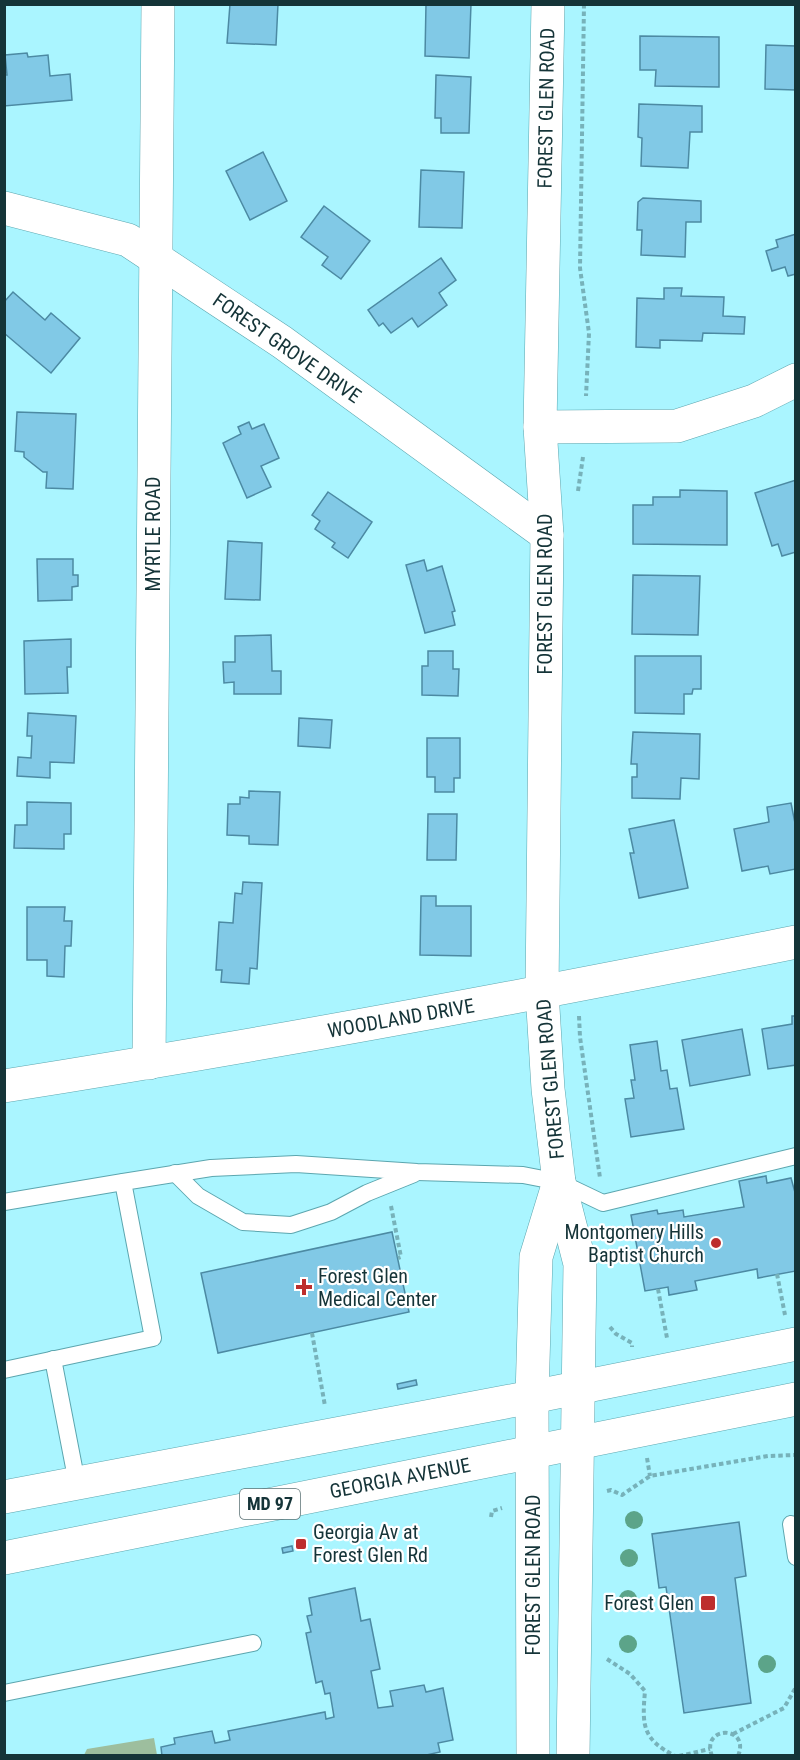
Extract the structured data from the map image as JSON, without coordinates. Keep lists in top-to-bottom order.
{
  "streets": {
    "street": [
      "FOREST GLEN ROAD",
      "FOREST GROVE DRIVE",
      "MYRTLE ROAD",
      "WOODLAND DRIVE",
      "GEORGIA AVENUE",
      "MD 97"
    ]
  },
  "crossings": [
    ["FOREST GLEN ROAD", "FOREST GROVE DRIVE"],
    ["FOREST GLEN ROAD", "WOODLAND DRIVE"],
    ["FOREST GLEN ROAD", "GEORGIA AVENUE"],
    ["FOREST GROVE DRIVE", "MYRTLE ROAD"],
    ["MYRTLE ROAD", "WOODLAND DRIVE"]
  ],
  "places": {
    "other": ["Montgomery Hills Baptist Church"],
    "health": ["Forest Glen Medical Center"],
    "transit": ["Georgia Av at Forest Glen Rd", "Forest Glen"]
  }
}
